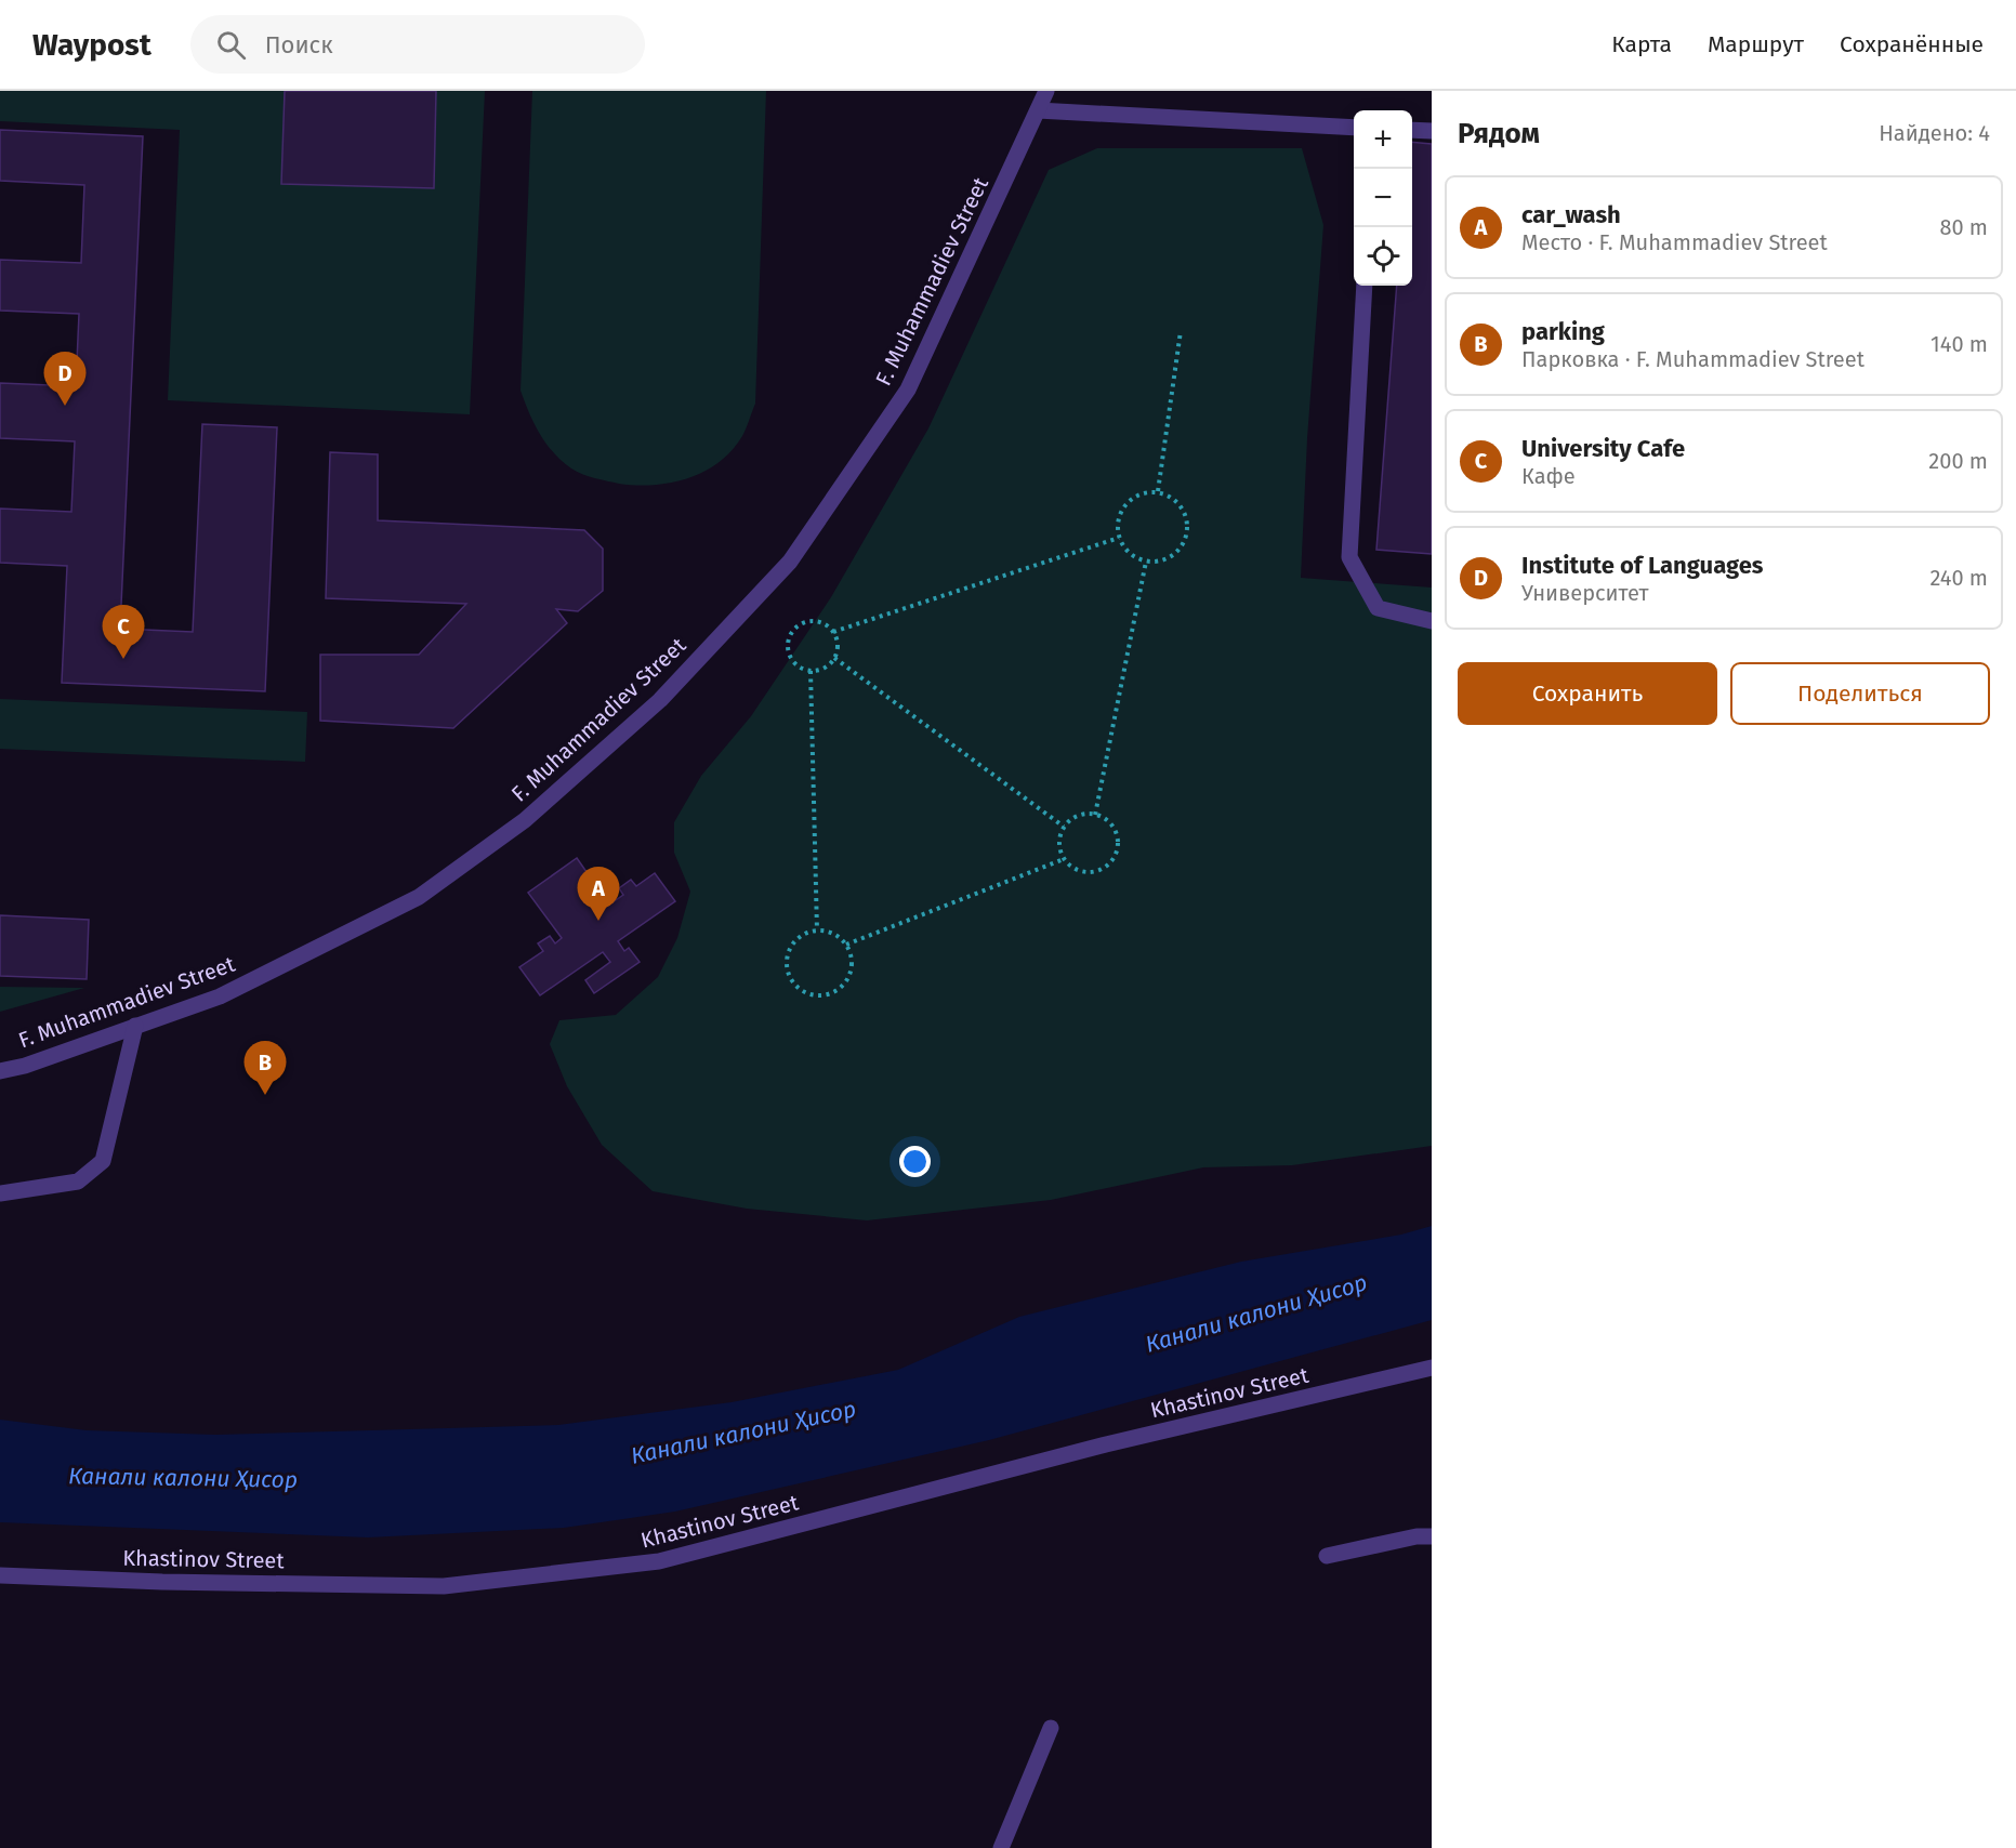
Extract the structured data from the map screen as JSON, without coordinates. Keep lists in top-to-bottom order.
{
  "streets": {
    "street": ["F. Muhammadiev Street", "Khastinov Street"]
  },
  "water": ["Канали калони Ҳисор"],
  "page": {
    "header": "Waypost",
    "search": "Поиск",
    "nav": ["Карта", "Маршрут", "Сохранённые"],
    "heading": ["Рядом", "Найдено: 4"],
    "map_buttons": ["+", "−"],
    "list": [
      {
        "mark": "A",
        "name": "car_wash",
        "note": "Место · F. Muhammadiev Street",
        "value": "80 m"
      },
      {
        "mark": "B",
        "name": "parking",
        "note": "Парковка · F. Muhammadiev Street",
        "value": "140 m"
      },
      {
        "mark": "C",
        "name": "University Cafe",
        "note": "Кафе",
        "value": "200 m"
      },
      {
        "mark": "D",
        "name": "Institute of Languages",
        "note": "Университет",
        "value": "240 m"
      }
    ],
    "pins": [
      "D",
      "C",
      "A",
      "B"
    ],
    "buttons": ["Сохранить", "Поделиться"]
  }
}
